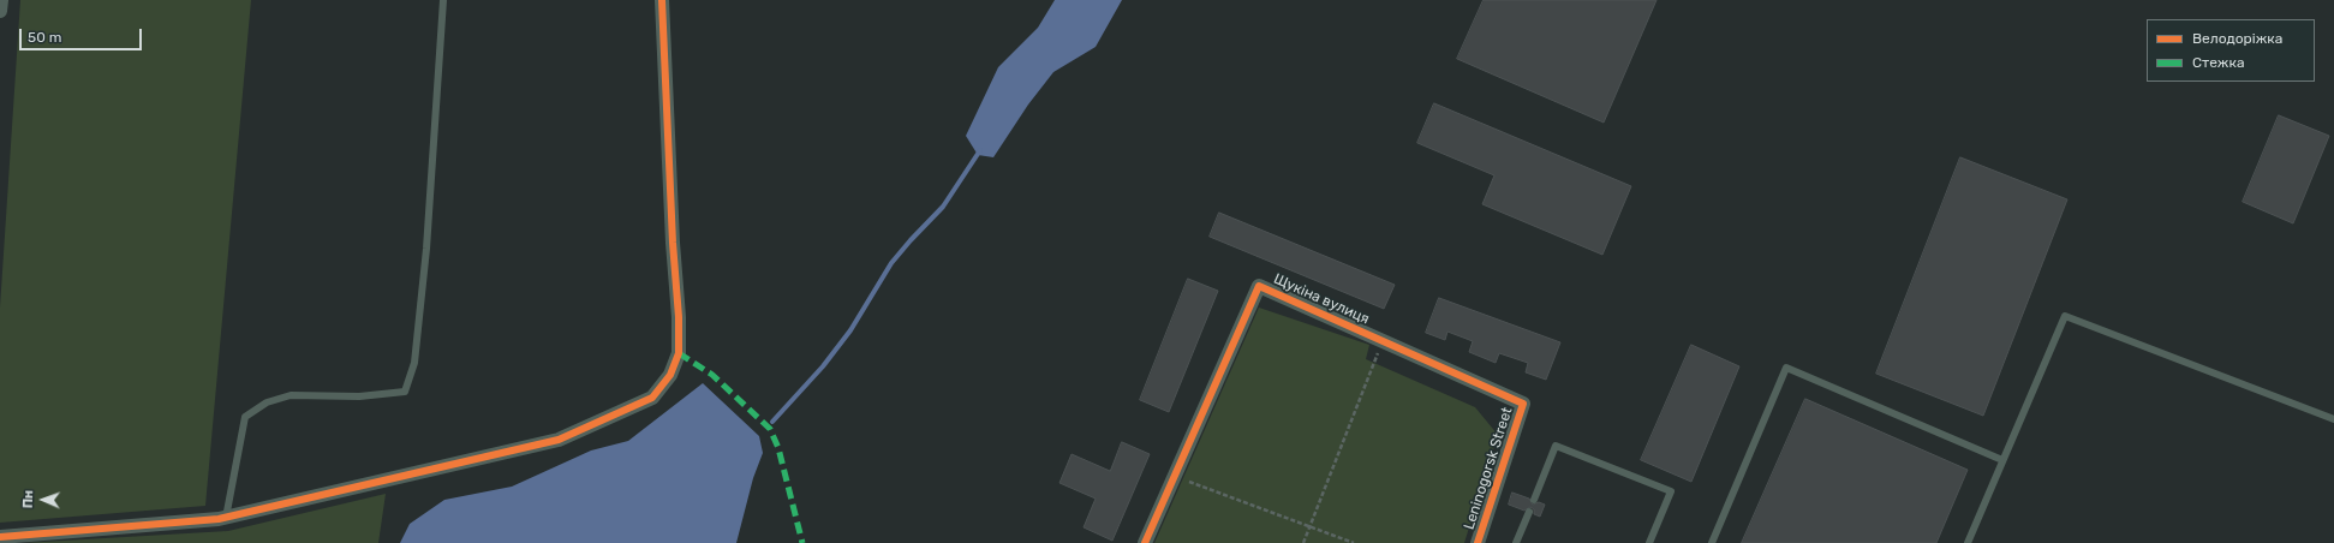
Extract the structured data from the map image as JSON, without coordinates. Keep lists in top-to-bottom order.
{
  "streets": {
    "street": ["Щукіна вулиця", "Leninogorsk Street"]
  },
  "crossings": [
    ["Щукіна вулиця", "Leninogorsk Street"]
  ],
  "legend": ["Велодоріжка", "Стежка"],
  "scale_bar": "50 m",
  "north": "left"
}
